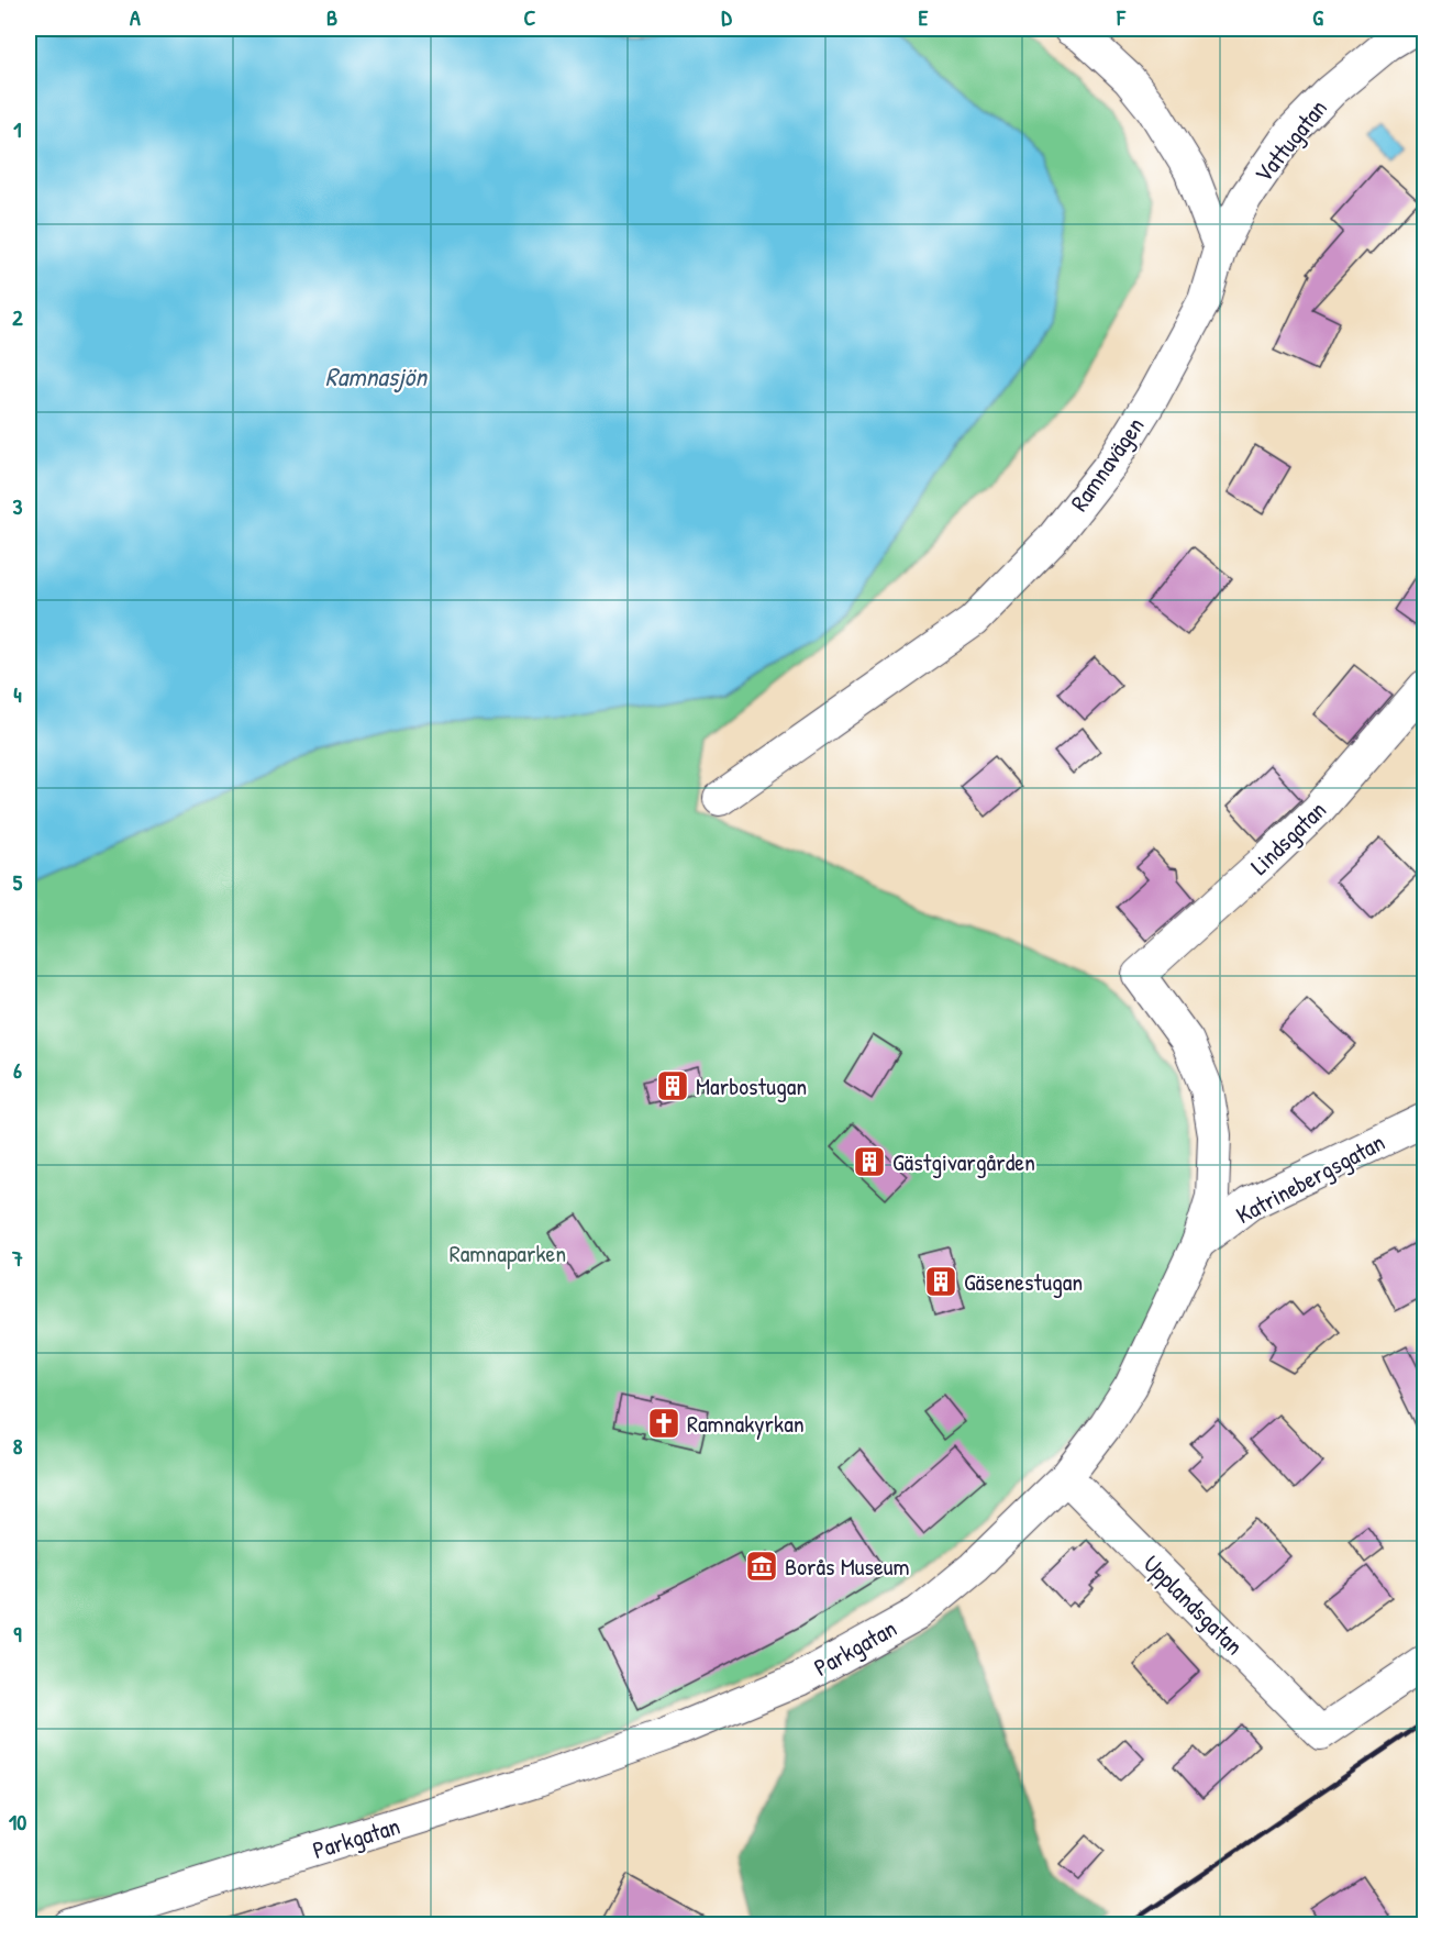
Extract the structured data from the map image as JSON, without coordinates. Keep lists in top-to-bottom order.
{
  "streets": {
    "street": [
      "Vattugatan",
      "Ramnavägen",
      "Lindsgatan",
      "Katrinebergsgatan",
      "Upplandsgatan",
      "Parkgatan"
    ]
  },
  "crossings": [
    ["Vattugatan", "Ramnavägen"],
    ["Lindsgatan", "Parkgatan"],
    ["Katrinebergsgatan", "Parkgatan"],
    ["Upplandsgatan", "Parkgatan"]
  ],
  "water": ["Ramnasjön"],
  "parks": ["Ramnaparken"],
  "places": {
    "building": ["Marbostugan", "Gästgivargården", "Gäsenestugan"],
    "church": ["Ramnakyrkan"],
    "museum": ["Borås Museum"]
  },
  "grid": {
    "columns": [
      "A",
      "B",
      "C",
      "D",
      "E",
      "F",
      "G"
    ],
    "rows": [
      "1",
      "2",
      "3",
      "4",
      "5",
      "6",
      "7",
      "8",
      "9",
      "10"
    ]
  }
}
